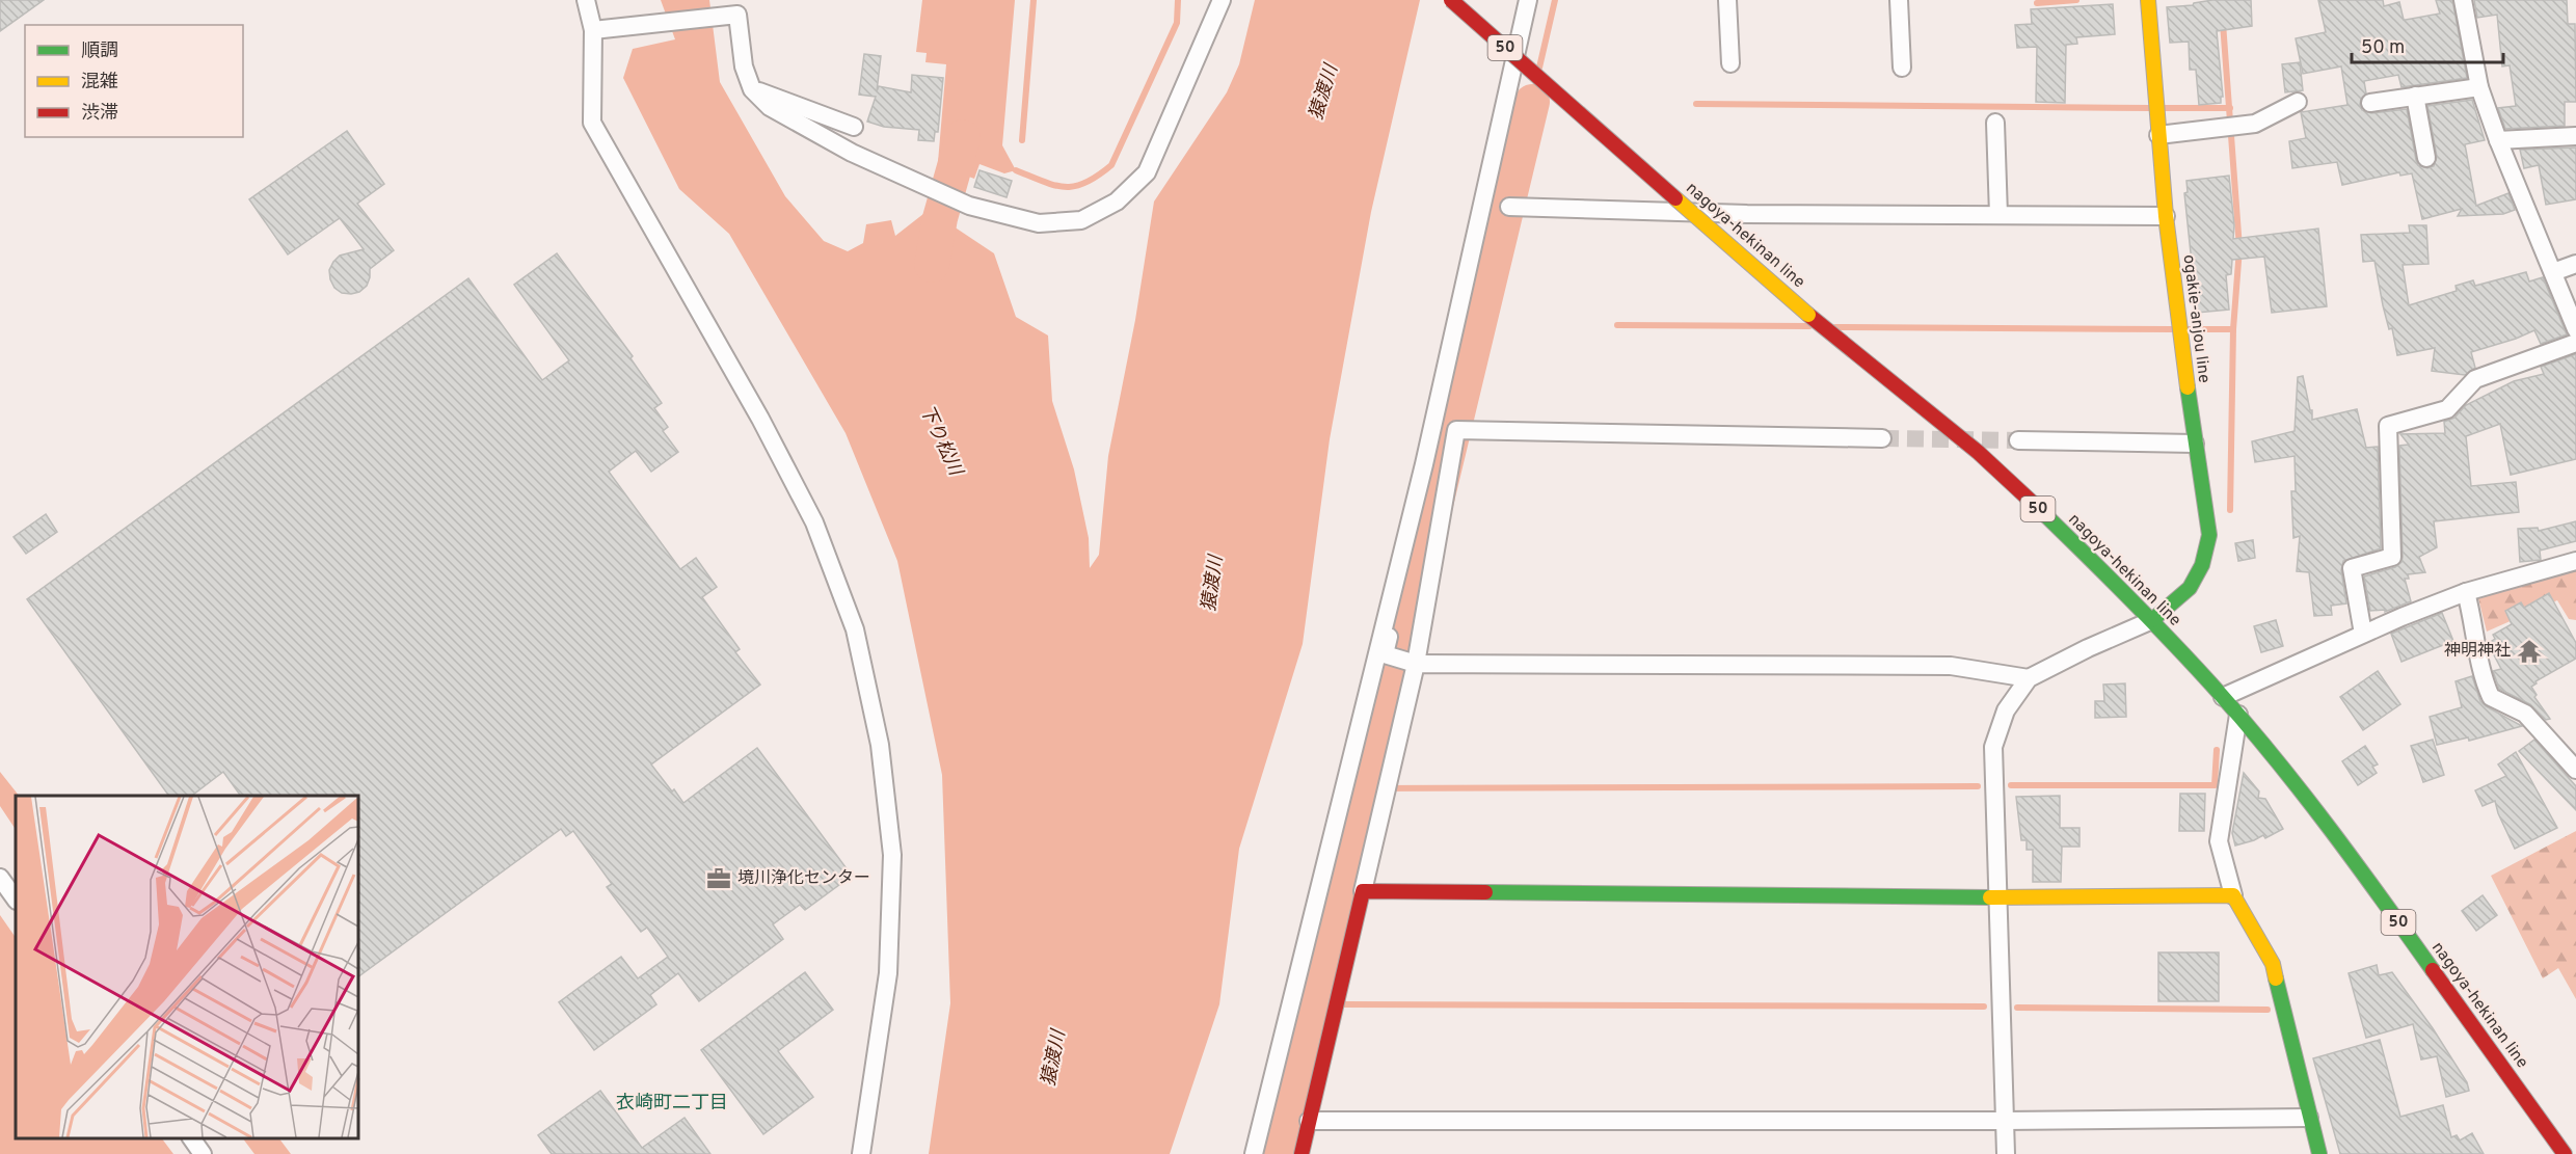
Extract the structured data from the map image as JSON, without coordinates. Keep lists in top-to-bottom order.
{
  "streets": {
    "main road": ["50", "nagoya-hekinan line", "ogakie-anjou line"]
  },
  "crossings": [
    ["nagoya-hekinan line", "ogakie-anjou line"]
  ],
  "districts": ["衣崎町二丁目"],
  "water": ["猿渡川", "下り松川"],
  "places": {
    "temple": ["神明神社"],
    "office": ["境川浄化センター"]
  },
  "legend": ["順調", "混雑", "渋滞"],
  "scale_bar": "50 m"
}
